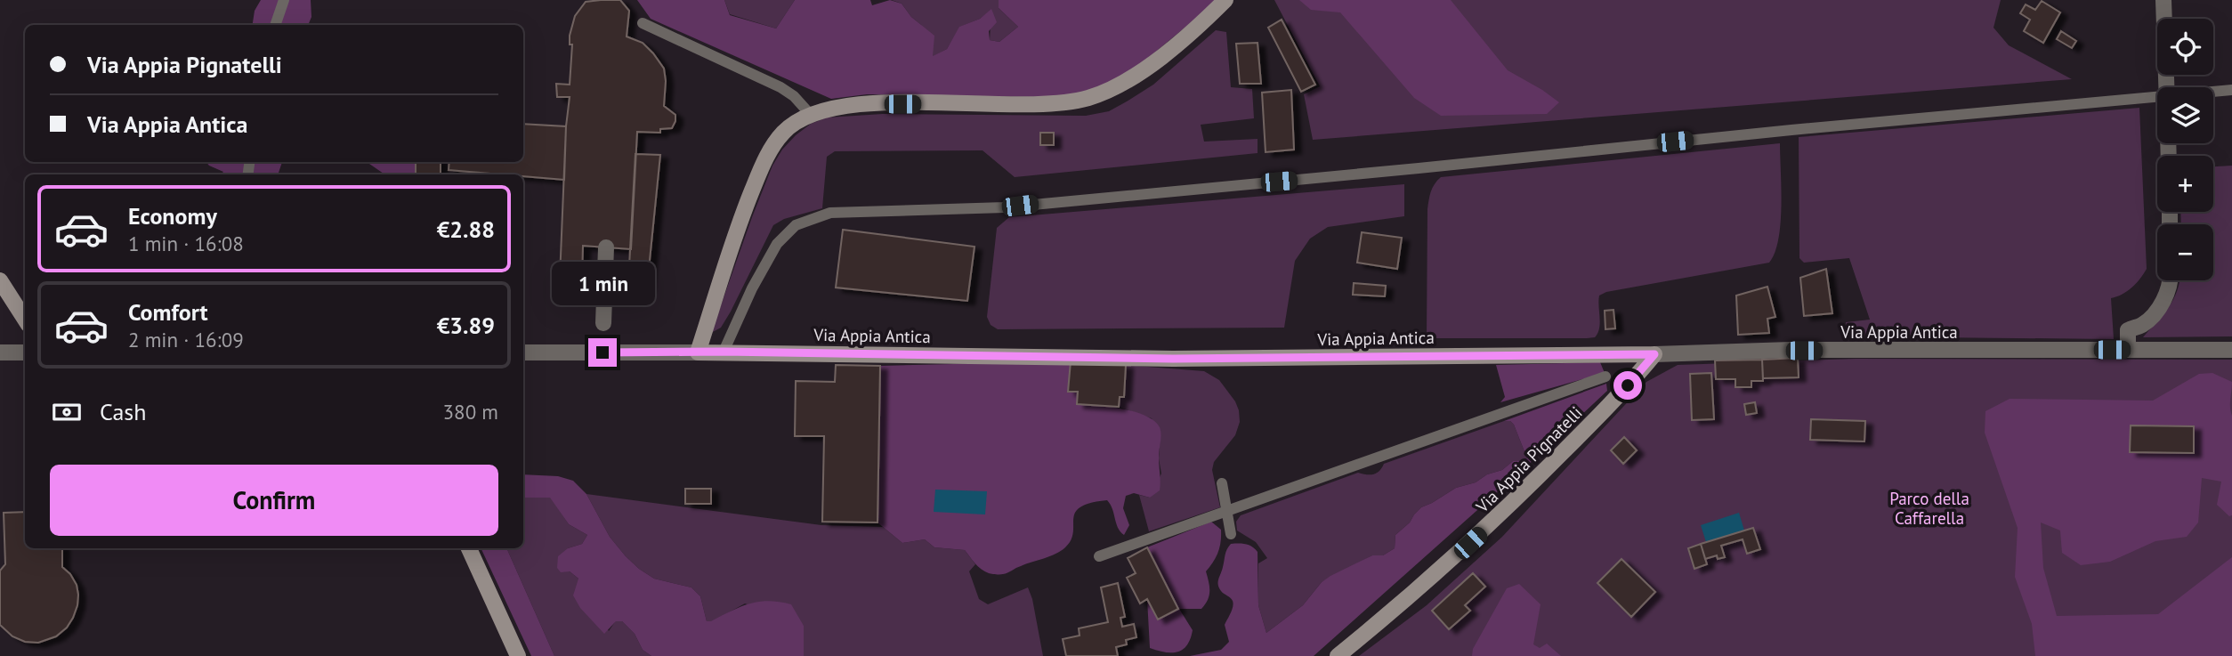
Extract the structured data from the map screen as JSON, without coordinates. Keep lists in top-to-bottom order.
{
  "streets": {
    "main road": ["Via Appia Antica", "Via Appia Pignatelli"]
  },
  "crossings": [
    ["Via Appia Antica", "Via Appia Pignatelli"]
  ],
  "parks": ["Parco della Caffarella"],
  "page": {
    "map_buttons": ["+", "−"],
    "banner": ["Via Appia Pignatelli", "Via Appia Antica"],
    "list": [
      {
        "name": "Economy",
        "note": "1 min · 16:08",
        "value": "€2.88"
      },
      {
        "name": "Comfort",
        "note": "2 min · 16:09",
        "value": "€3.89"
      }
    ],
    "bubble": "1 min",
    "pay": ["Cash", "380 m"],
    "buttons": "Confirm"
  }
}
